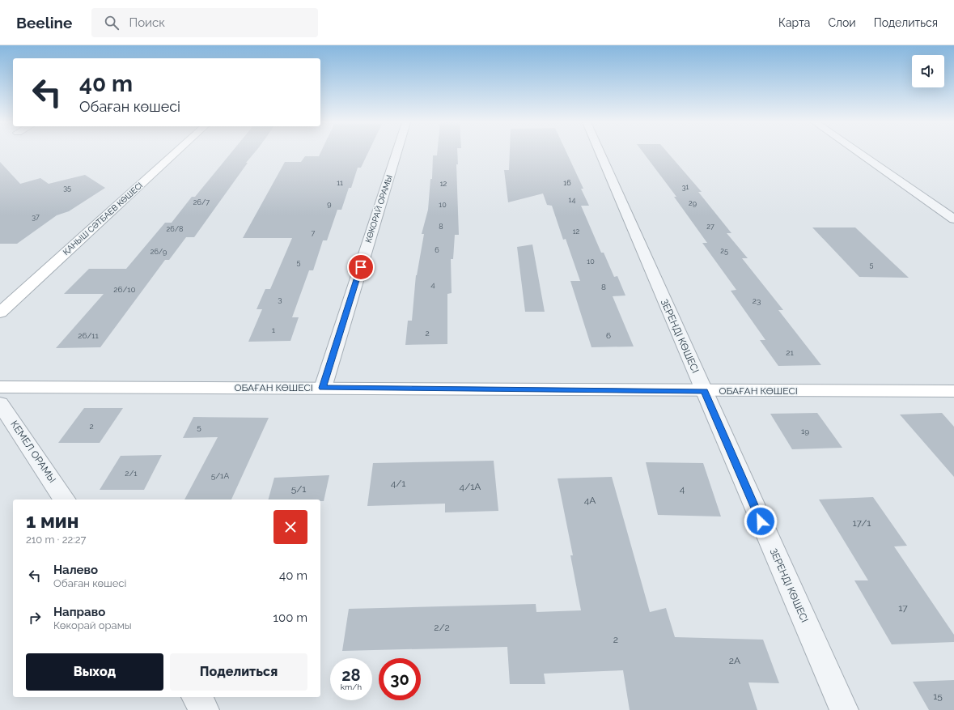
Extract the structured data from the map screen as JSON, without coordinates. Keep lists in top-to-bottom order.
{
  "streets": {
    "street": [
      "КӨКОРАЙ ОРАМЫ",
      "ҚАНЫШ СӘТБАЕВ КӨШЕСІ",
      "ЗЕРЕНДІ КӨШЕСІ",
      "ОБАҒАН КӨШЕСІ",
      "КЕМЕЛ ОРАМЫ"
    ]
  },
  "crossings": [
    ["КӨКОРАЙ ОРАМЫ", "ОБАҒАН КӨШЕСІ"],
    ["ЗЕРЕНДІ КӨШЕСІ", "ОБАҒАН КӨШЕСІ"]
  ],
  "house_numbers": [
    "11",
    "16",
    "12",
    "31",
    "35",
    "14",
    "26/7",
    "29",
    "9",
    "10",
    "37",
    "8",
    "27",
    "26/8",
    "12",
    "7",
    "6",
    "25",
    "26/9",
    "10",
    "5",
    "5",
    "4",
    "8",
    "26/10",
    "3",
    "23",
    "1",
    "2",
    "26/11",
    "6",
    "21",
    "2",
    "5",
    "19",
    "2/1",
    "5/1А",
    "4/1",
    "4/1А",
    "5/1",
    "4",
    "4А",
    "17/1",
    "17",
    "2/2",
    "2",
    "2А",
    "15"
  ],
  "page": {
    "header": "Beeline",
    "search": "Поиск",
    "nav": ["Карта", "Слои", "Поделиться"],
    "turn": ["40 m", "Обаған көшесі"],
    "heading": ["1 мин", "210 m · 22:27"],
    "list": [
      {
        "name": "Налево",
        "note": "Обаған көшесі",
        "value": "40 m"
      },
      {
        "name": "Направо",
        "note": "Көкорай орамы",
        "value": "100 m"
      }
    ],
    "buttons": ["Выход", "Поделиться"],
    "speed": "28 km/h",
    "limit": "30"
  }
}
